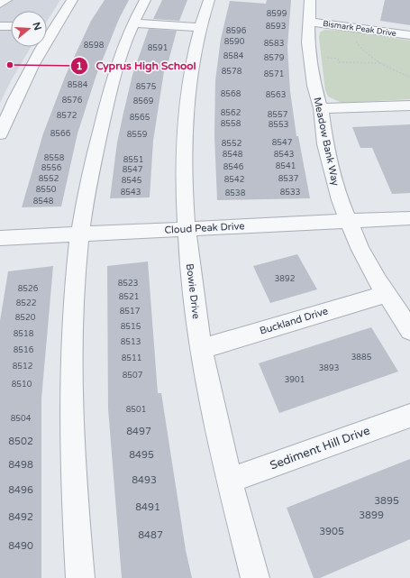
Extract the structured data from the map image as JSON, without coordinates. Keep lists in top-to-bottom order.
{
  "streets": {
    "street": [
      "Bismark Peak Drive",
      "Meadow Bank Way",
      "Cloud Peak Drive",
      "Bowie Drive",
      "Buckland Drive",
      "Sediment Hill Drive"
    ]
  },
  "crossings": [
    ["Bismark Peak Drive", "Meadow Bank Way"],
    ["Meadow Bank Way", "Cloud Peak Drive"],
    ["Meadow Bank Way", "Buckland Drive"],
    ["Cloud Peak Drive", "Bowie Drive"],
    ["Bowie Drive", "Buckland Drive"],
    ["Bowie Drive", "Sediment Hill Drive"]
  ],
  "places": ["Cyprus High School"],
  "house_numbers": [
    "8599",
    "8593",
    "8596",
    "8590",
    "8583",
    "8598",
    "8591",
    "8584",
    "8579",
    "8578",
    "8571",
    "8584",
    "8575",
    "8568",
    "8563",
    "8576",
    "8569",
    "8562",
    "8557",
    "8572",
    "8565",
    "8558",
    "8553",
    "8566",
    "8559",
    "8547",
    "8552",
    "8548",
    "8543",
    "8558",
    "8551",
    "8541",
    "8546",
    "8556",
    "8547",
    "8552",
    "8537",
    "8542",
    "8545",
    "8550",
    "8543",
    "8533",
    "8538",
    "8548",
    "3892",
    "8523",
    "8526",
    "8521",
    "8522",
    "8517",
    "8520",
    "8515",
    "8518",
    "8513",
    "8516",
    "3885",
    "8511",
    "8512",
    "3893",
    "8507",
    "3901",
    "8510",
    "8501",
    "8504",
    "8497",
    "8502",
    "8495",
    "8498",
    "8493",
    "8496",
    "3895",
    "8491",
    "3899",
    "8492",
    "3905",
    "8487",
    "8490"
  ],
  "north": "right"
}
